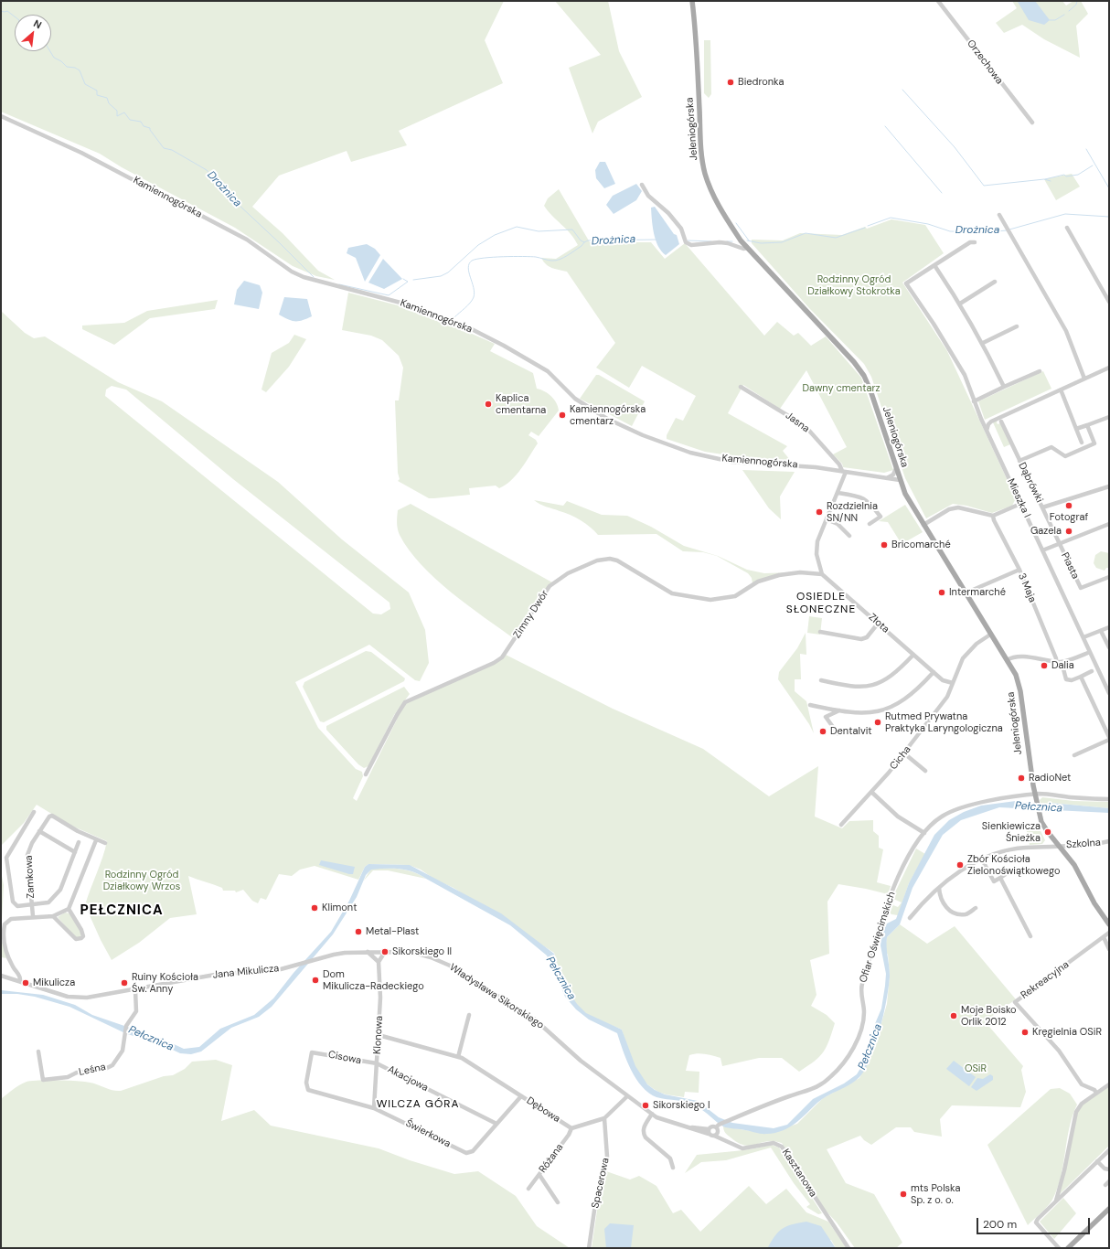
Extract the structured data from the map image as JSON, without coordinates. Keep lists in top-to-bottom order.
{
  "streets": {
    "main road": ["Jeleniogórska"],
    "street": [
      "Orzechowa",
      "Kamiennogórska",
      "Jasna",
      "Dąbrówki",
      "Mieszka I",
      "Piasta",
      "3 Maja",
      "Zimny Dwór",
      "Złota",
      "Cicha",
      "Szkolna",
      "Zamkowa",
      "Ofiar Oświęcimskich",
      "Jana Mikulicza",
      "Rekreacyjna",
      "Władysława Sikorskiego",
      "Klonowa",
      "Cisowa",
      "Leśna",
      "Akacjowa",
      "Dębowa",
      "Świerkowa",
      "Różana",
      "Kasztanowa",
      "Spacerowa"
    ]
  },
  "crossings": [
    ["Jeleniogórska", "Kamiennogórska"],
    ["Jeleniogórska", "Cicha"],
    ["Jeleniogórska", "Szkolna"],
    ["Jeleniogórska", "Ofiar Oświęcimskich"],
    ["Kamiennogórska", "Jasna"],
    ["Dąbrówki", "Piasta"],
    ["Zimny Dwór", "Złota"],
    ["Złota", "Cicha"],
    ["Ofiar Oświęcimskich", "Władysława Sikorskiego"],
    ["Ofiar Oświęcimskich", "Kasztanowa"],
    ["Jana Mikulicza", "Władysława Sikorskiego"],
    ["Jana Mikulicza", "Leśna"],
    ["Władysława Sikorskiego", "Dębowa"],
    ["Władysława Sikorskiego", "Kasztanowa"],
    ["Klonowa", "Cisowa"],
    ["Klonowa", "Akacjowa"],
    ["Klonowa", "Dębowa"],
    ["Klonowa", "Świerkowa"],
    ["Cisowa", "Akacjowa"],
    ["Cisowa", "Świerkowa"],
    ["Akacjowa", "Świerkowa"],
    ["Dębowa", "Świerkowa"],
    ["Dębowa", "Różana"],
    ["Dębowa", "Spacerowa"]
  ],
  "districts": ["OSIEDLE SŁONECZNE", "PEŁCZNICA", "WILCZA GÓRA"],
  "water": ["Drożnica", "Pełcznica"],
  "parks": [
    "Rodzinny Ogród Działkowy Stokrotka",
    "Dawny cmentarz",
    "Rodzinny Ogród Działkowy Wrzos",
    "OSiR"
  ],
  "places": [
    "Biedronka",
    "Kaplica cmentarna",
    "Kamiennogórska cmentarz",
    "Fotograf",
    "Rozdzielnia SN/NN",
    "Gazela",
    "Bricomarché",
    "Intermarché",
    "Dalia",
    "Rutmed Prywatna Praktyka Laryngologiczna",
    "Dentalvit",
    "RadioNet",
    "Sienkiewicza Śnieżka",
    "Zbór Kościoła Zielonoświątkowego",
    "Klimont",
    "Metal-Plast",
    "Sikorskiego II",
    "Dom Mikulicza-Radeckiego",
    "Mikulicza",
    "Ruiny Kościoła Św. Anny",
    "Moje Boisko Orlik 2012",
    "Kręgielnia OSiR",
    "Sikorskiego I",
    "mts Polska Sp. z o. o."
  ],
  "scale_bar": "200 m",
  "north": "top right"
}
